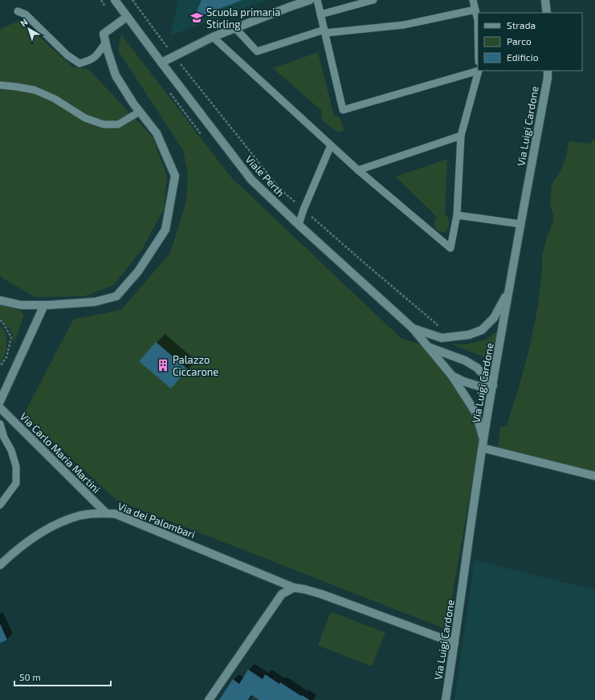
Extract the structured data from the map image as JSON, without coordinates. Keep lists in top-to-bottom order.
{
  "streets": {
    "street": [
      "Via Luigi Cardone",
      "Viale Perth",
      "Via Carlo Maria Martini",
      "Via dei Palombari"
    ]
  },
  "crossings": [
    ["Via Luigi Cardone", "Viale Perth"],
    ["Via Luigi Cardone", "Via dei Palombari"],
    ["Via Carlo Maria Martini", "Via dei Palombari"]
  ],
  "places": {
    "school or university": ["Scuola primaria Stirling"],
    "building": ["Palazzo Ciccarone"]
  },
  "legend": ["Strada", "Parco", "Edificio"],
  "scale_bar": "50 m",
  "north": "top left"
}
